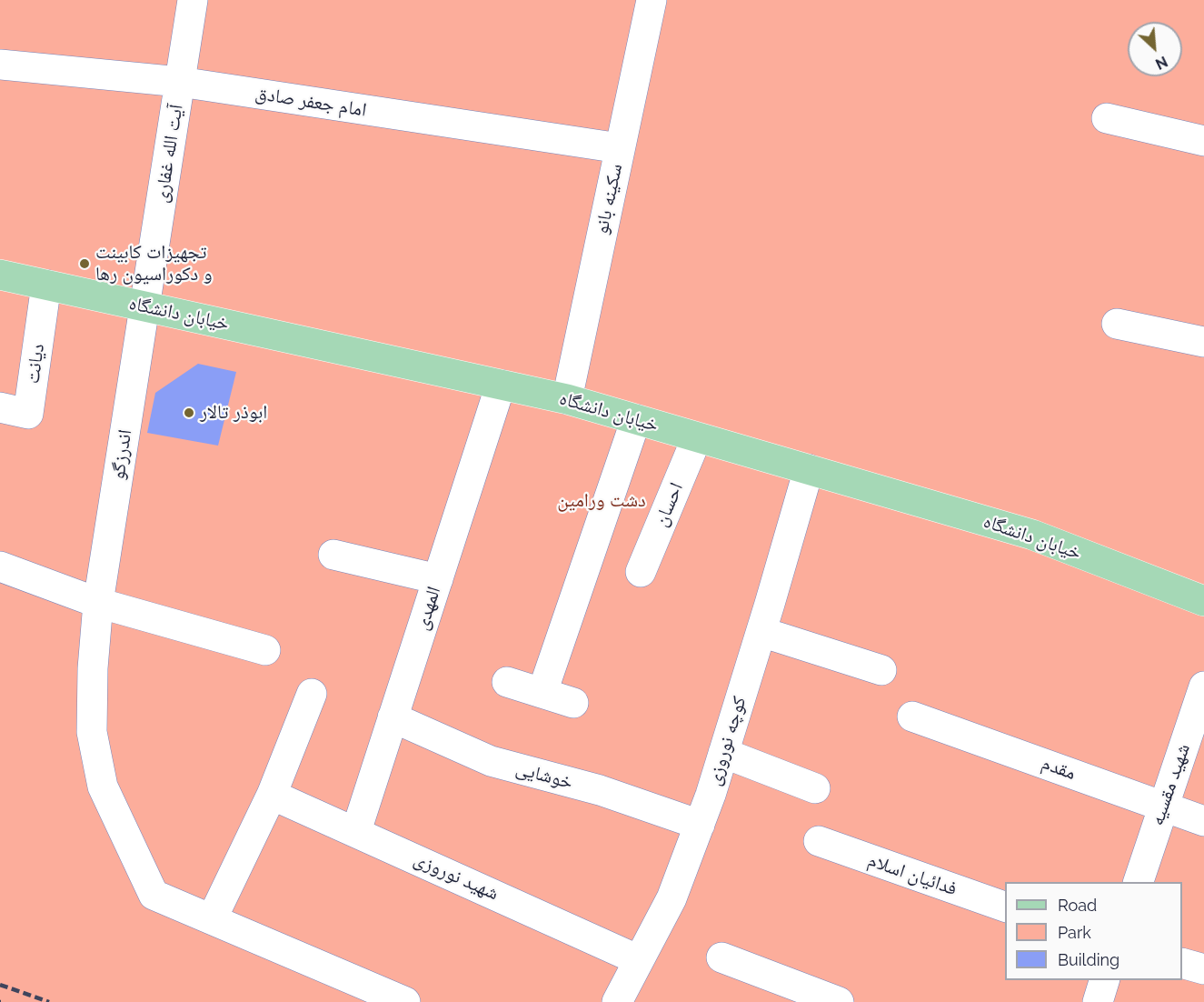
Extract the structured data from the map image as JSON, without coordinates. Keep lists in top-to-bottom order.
{
  "streets": {
    "main road": ["خیابان دانشگاه"],
    "street": [
      "امام جعفر صادق",
      "آیت الله غفاری",
      "سکینه بانو",
      "دیانت",
      "اندرزگو",
      "احسان",
      "المهدی",
      "کوچه نوروزی",
      "مقدم",
      "خوشایی",
      "شهید مقسیه",
      "فدائیان اسلام",
      "شهید نوروزی"
    ]
  },
  "crossings": [
    ["امام جعفر صادق", "آیت الله غفاری"],
    ["امام جعفر صادق", "سکینه بانو"],
    ["آیت الله غفاری", "خیابان دانشگاه"],
    ["آیت الله غفاری", "اندرزگو"],
    ["سکینه بانو", "خیابان دانشگاه"],
    ["خیابان دانشگاه", "دیانت"],
    ["خیابان دانشگاه", "اندرزگو"],
    ["خیابان دانشگاه", "احسان"],
    ["خیابان دانشگاه", "المهدی"],
    ["خیابان دانشگاه", "کوچه نوروزی"],
    ["المهدی", "خوشایی"],
    ["المهدی", "شهید نوروزی"],
    ["کوچه نوروزی", "خوشایی"],
    ["کوچه نوروزی", "شهید نوروزی"],
    ["مقدم", "شهید مقسیه"]
  ],
  "parks": ["دشت ورامین"],
  "places": ["تجهیزات کابینت و دکوراسیون رها", "ابوذر تالار"],
  "legend": ["Road", "Park", "Building"],
  "north": "bottom right"
}
